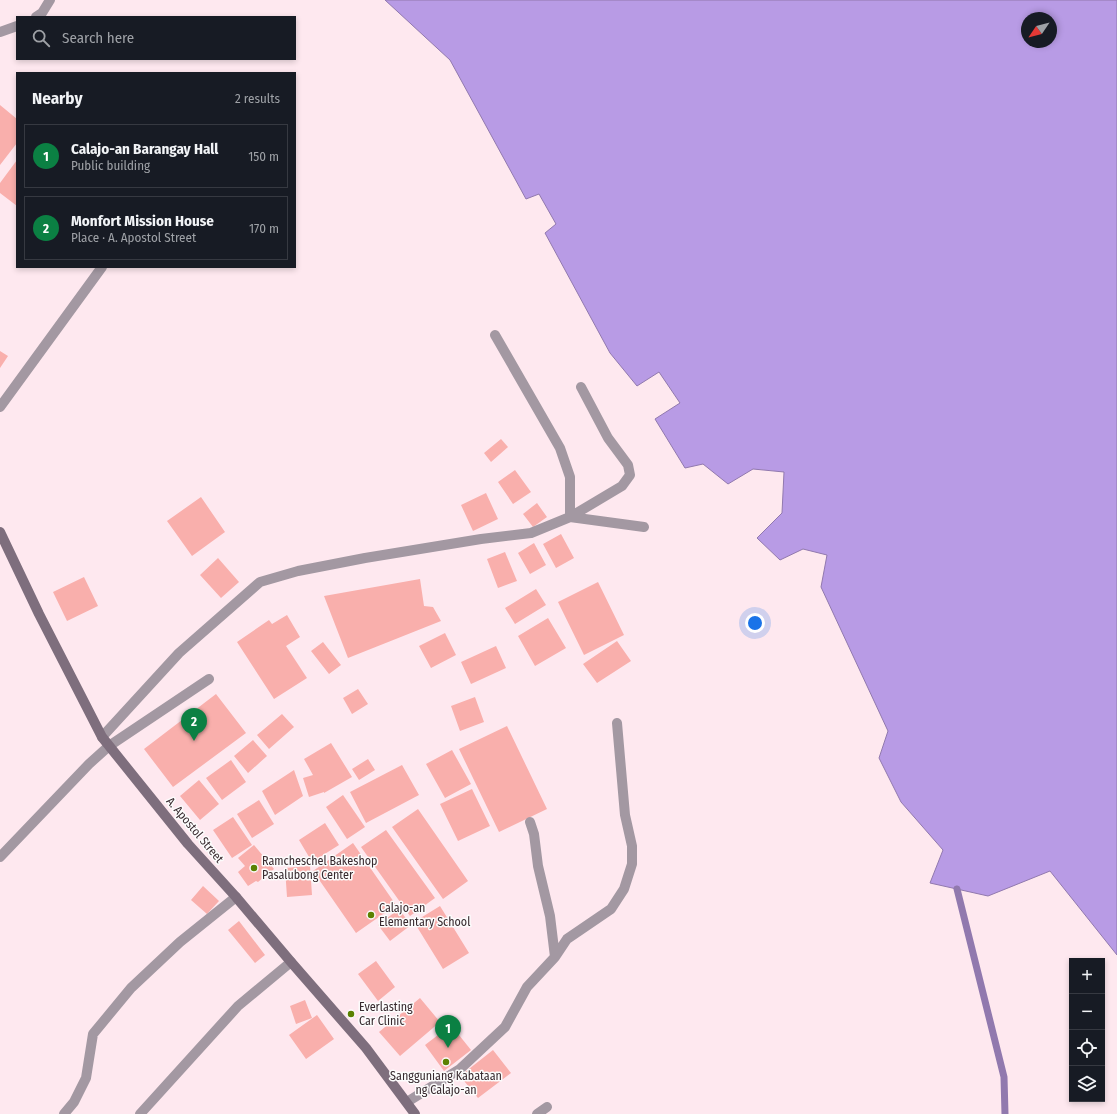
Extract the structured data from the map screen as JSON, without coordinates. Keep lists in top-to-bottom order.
{
  "streets": {
    "street": ["A. Apostol Street"]
  },
  "places": [
    "Ramcheschel Bakeshop Pasalubong Center",
    "Calajo-an Elementary School",
    "Everlasting Car Clinic",
    "Sangguniang Kabataan ng Calajo-an"
  ],
  "north": "bottom left",
  "page": {
    "search": "Search here",
    "heading": ["Nearby", "2 results"],
    "list": [
      {
        "mark": "1",
        "name": "Calajo-an Barangay Hall",
        "note": "Public building",
        "value": "150 m"
      },
      {
        "mark": "2",
        "name": "Monfort Mission House",
        "note": "Place · A. Apostol Street",
        "value": "170 m"
      }
    ],
    "pins": ["2", "1"],
    "map_buttons": ["+", "−"]
  }
}
